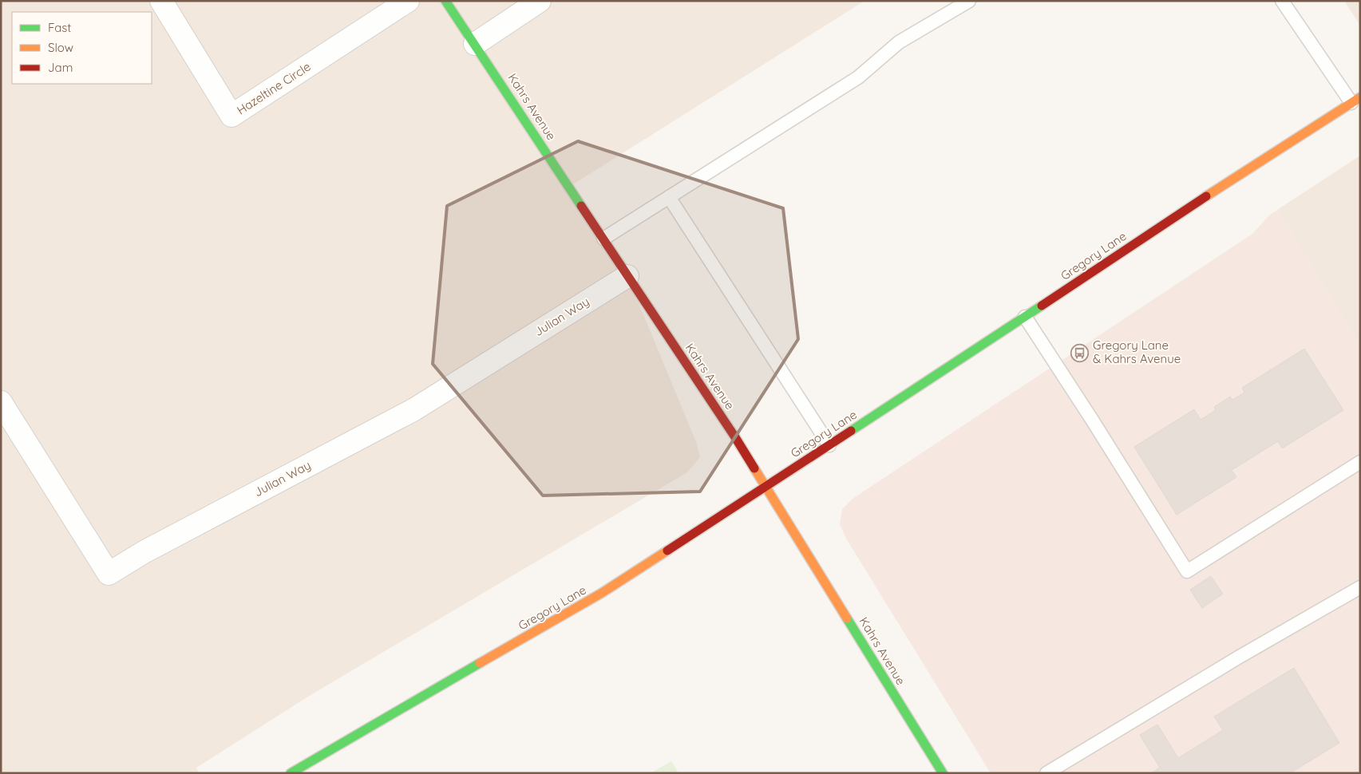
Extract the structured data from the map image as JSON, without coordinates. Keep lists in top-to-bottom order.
{
  "streets": {
    "main road": ["Kahrs Avenue", "Gregory Lane"],
    "street": ["Hazeltine Circle", "Julian Way"]
  },
  "crossings": [
    ["Kahrs Avenue", "Gregory Lane"],
    ["Kahrs Avenue", "Julian Way"]
  ],
  "places": {
    "bus stop": ["Gregory Lane & Kahrs Avenue"]
  },
  "legend": ["Fast", "Slow", "Jam"]
}
